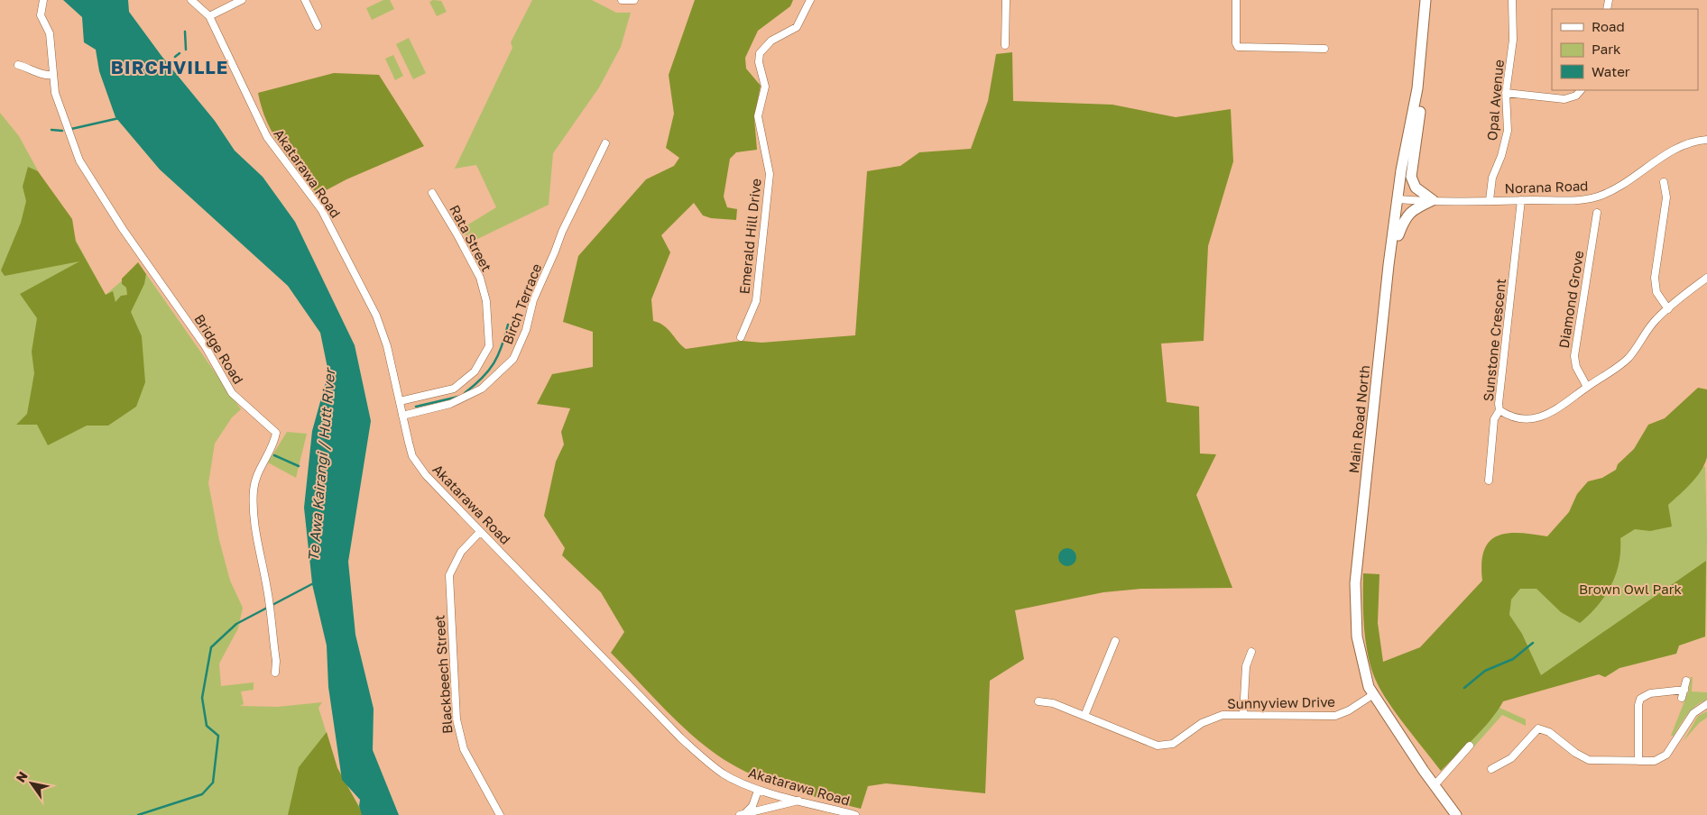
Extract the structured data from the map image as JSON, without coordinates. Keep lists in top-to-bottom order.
{
  "streets": {
    "highway": ["Main Road North"],
    "street": [
      "Opal Avenue",
      "Akatarawa Road",
      "Norana Road",
      "Emerald Hill Drive",
      "Rata Street",
      "Diamond Grove",
      "Birch Terrace",
      "Sunstone Crescent",
      "Bridge Road",
      "Blackbeech Street",
      "Sunnyview Drive"
    ]
  },
  "crossings": [
    ["Opal Avenue", "Norana Road"],
    ["Akatarawa Road", "Rata Street"],
    ["Akatarawa Road", "Birch Terrace"],
    ["Akatarawa Road", "Blackbeech Street"],
    ["Norana Road", "Sunstone Crescent"],
    ["Norana Road", "Main Road North"],
    ["Diamond Grove", "Sunstone Crescent"],
    ["Main Road North", "Sunnyview Drive"]
  ],
  "districts": ["BIRCHVILLE"],
  "water": ["Te Awa Kairangi / Hutt River"],
  "parks": ["Brown Owl Park"],
  "legend": ["Road", "Park", "Water"],
  "north": "top left"
}
